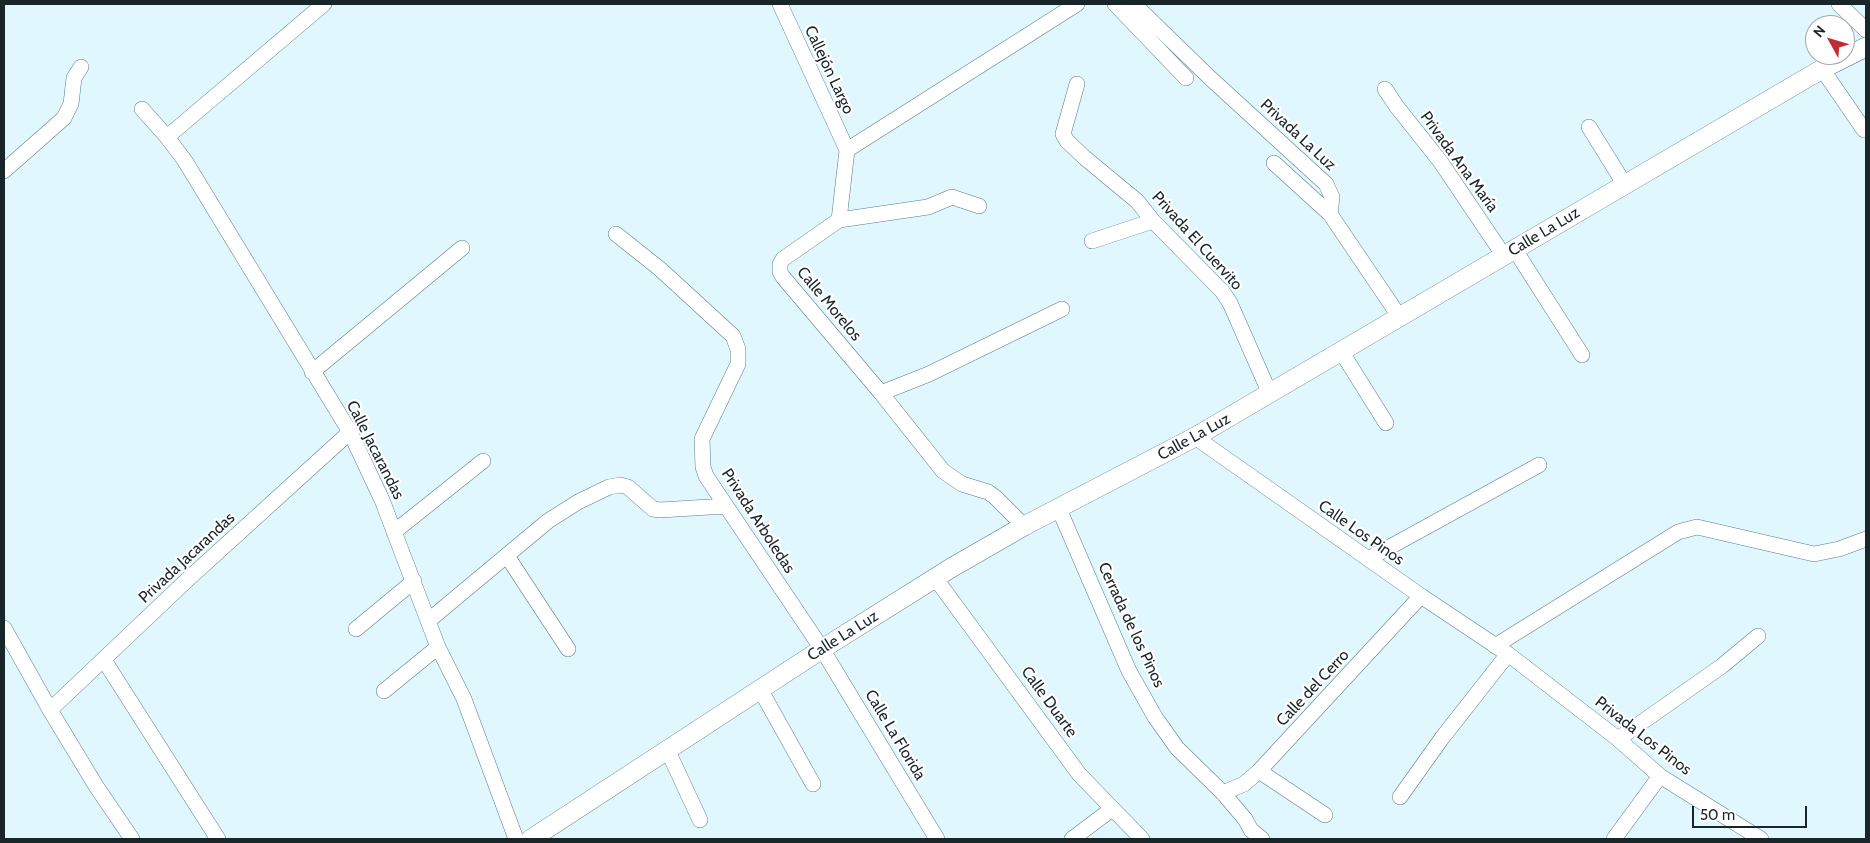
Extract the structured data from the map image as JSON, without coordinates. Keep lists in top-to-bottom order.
{
  "streets": {
    "street": [
      "Callejón Largo",
      "Privada La Luz",
      "Privada Ana María",
      "Calle La Luz",
      "Privada El Cuervito",
      "Calle Morelos",
      "Calle Jacarandas",
      "Privada Arboledas",
      "Calle Los Pinos",
      "Privada Jacarandas",
      "Cerrada de los Pinos",
      "Calle del Cerro",
      "Calle Duarte",
      "Calle La Florida",
      "Privada Los Pinos"
    ]
  },
  "crossings": [
    ["Privada Ana María", "Calle La Luz"],
    ["Calle La Luz", "Privada El Cuervito"],
    ["Calle La Luz", "Calle Morelos"],
    ["Calle La Luz", "Privada Arboledas"],
    ["Calle La Luz", "Calle Los Pinos"],
    ["Calle La Luz", "Cerrada de los Pinos"],
    ["Calle La Luz", "Calle Duarte"],
    ["Calle La Luz", "Calle La Florida"],
    ["Calle Jacarandas", "Privada Jacarandas"],
    ["Privada Arboledas", "Calle La Florida"],
    ["Calle Los Pinos", "Calle del Cerro"],
    ["Calle Los Pinos", "Privada Los Pinos"],
    ["Cerrada de los Pinos", "Calle del Cerro"]
  ],
  "scale_bar": "50 m",
  "north": "top left"
}
